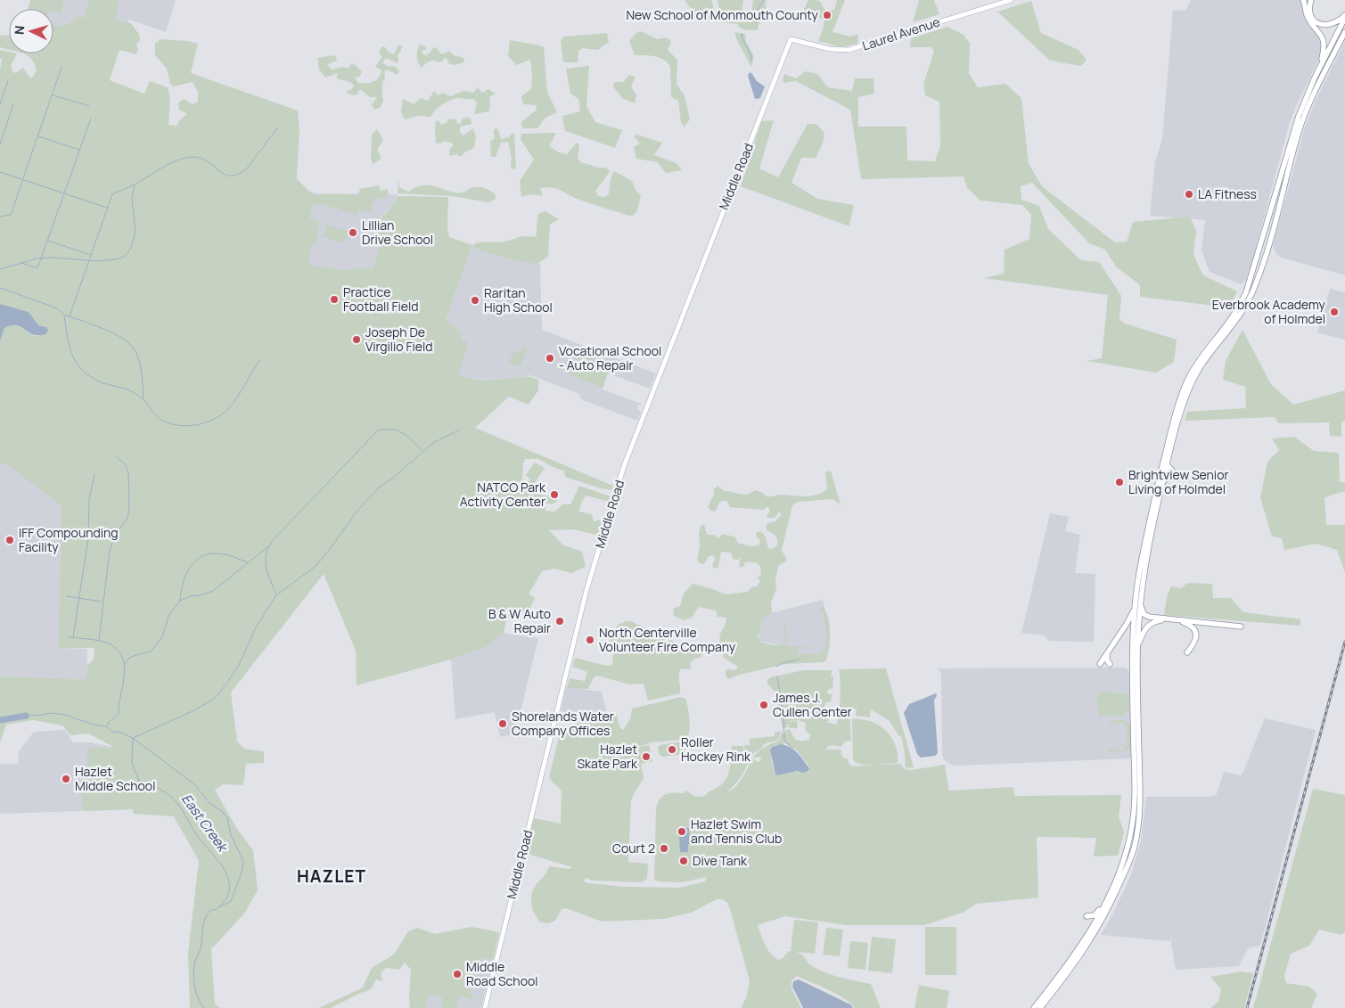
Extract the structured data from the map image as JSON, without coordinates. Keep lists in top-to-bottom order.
{
  "streets": {
    "main road": ["Laurel Avenue", "Middle Road"]
  },
  "crossings": [
    ["Laurel Avenue", "Middle Road"]
  ],
  "districts": ["HAZLET"],
  "water": ["East Creek"],
  "places": [
    "New School of Monmouth County",
    "LA Fitness",
    "Lillian Drive School",
    "Practice Football Field",
    "Raritan High School",
    "Everbrook Academy of Holmdel",
    "Joseph De Virgilio Field",
    "Vocational School - Auto Repair",
    "Brightview Senior Living of Holmdel",
    "NATCO Park Activity Center",
    "IFF Compounding Facility",
    "B & W Auto Repair",
    "North Centerville Volunteer Fire Company",
    "James J. Cullen Center",
    "Shorelands Water Company Offices",
    "Roller Hockey Rink",
    "Hazlet Skate Park",
    "Hazlet Middle School",
    "Hazlet Swim and Tennis Club",
    "Court 2",
    "Dive Tank",
    "Middle Road School"
  ],
  "north": "left"
}
